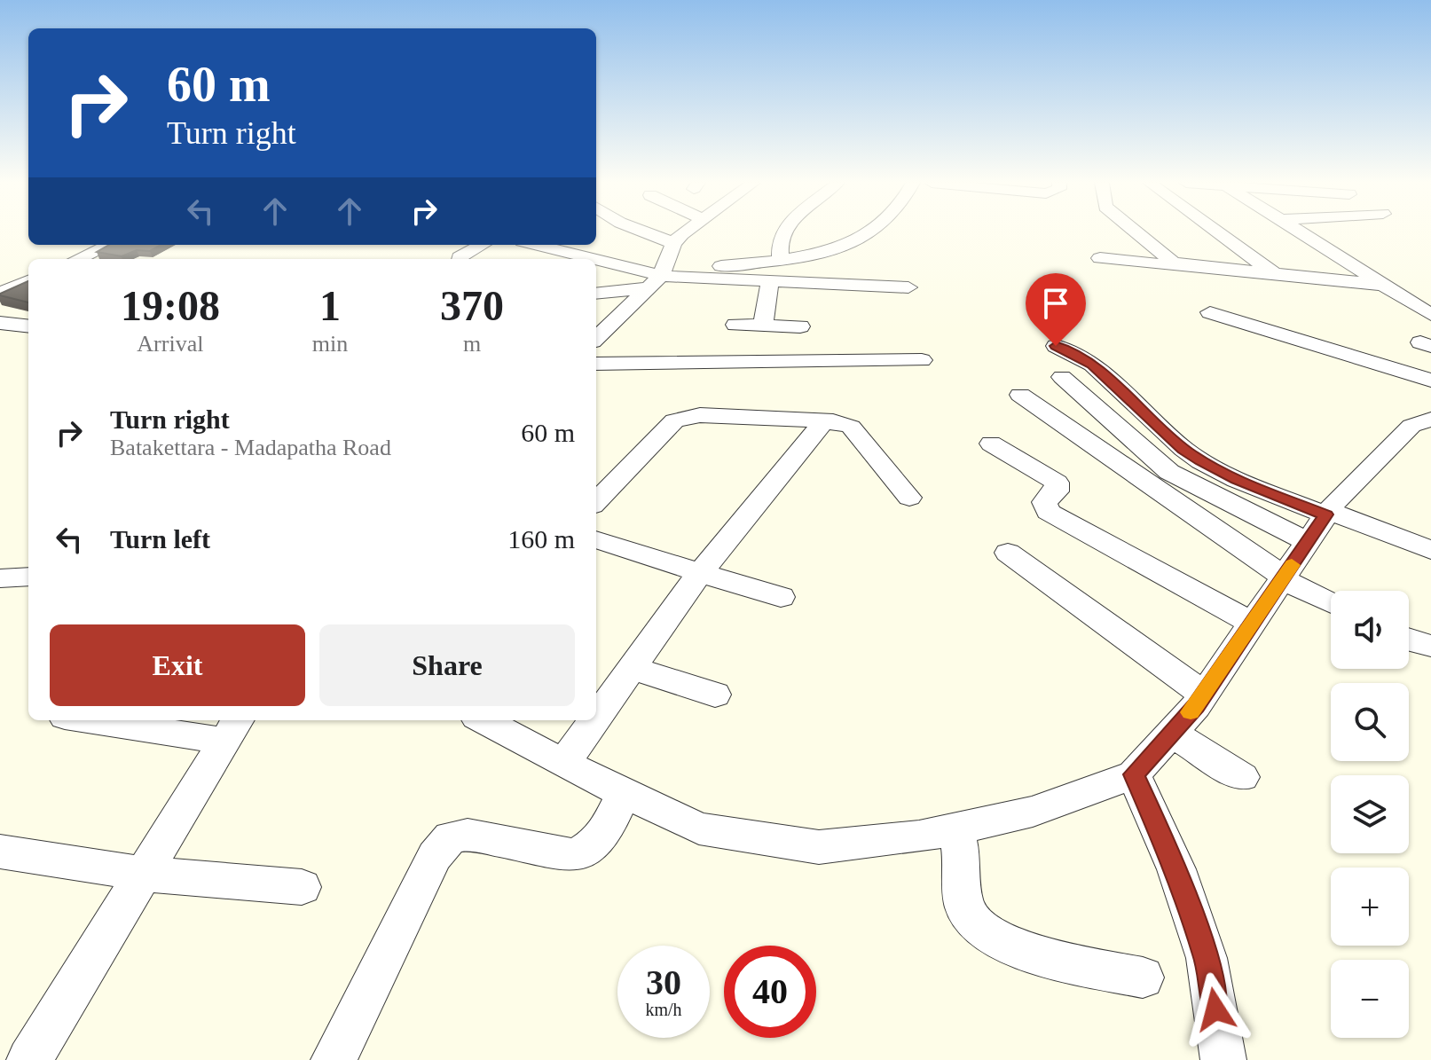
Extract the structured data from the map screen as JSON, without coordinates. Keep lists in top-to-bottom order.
{
  "page": {
    "turn": ["60 m", "Turn right"],
    "eta": [
      "19:08",
      "Arrival",
      "1",
      "min",
      "370",
      "m"
    ],
    "list": [
      {
        "name": "Turn right",
        "note": "Batakettara - Madapatha Road",
        "value": "60 m"
      },
      {
        "name": "Turn left",
        "value": "160 m"
      }
    ],
    "map_buttons": ["+", "−"],
    "buttons": ["Exit", "Share"],
    "speed": "30 km/h",
    "limit": "40"
  }
}
